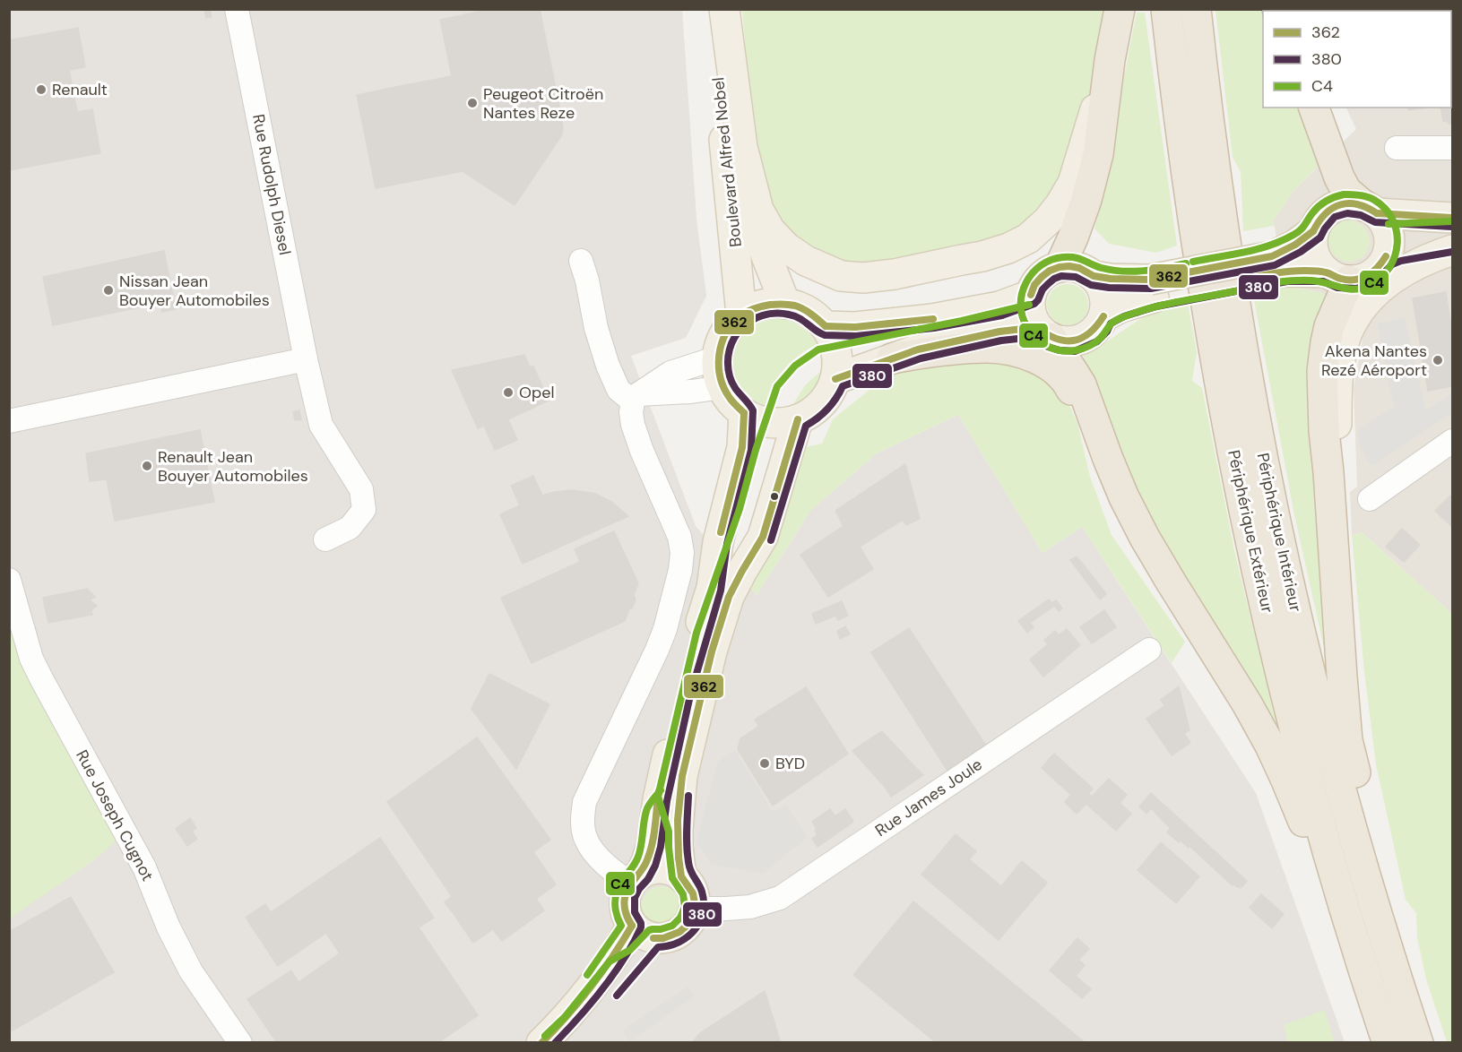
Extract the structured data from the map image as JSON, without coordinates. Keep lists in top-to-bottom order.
{
  "streets": {
    "highway": ["Périphérique Extérieur", "Périphérique Intérieur"],
    "main road": ["Boulevard Alfred Nobel"],
    "street": ["Rue Rudolph Diesel", "Rue James Joule", "Rue Joseph Cugnot"]
  },
  "places": [
    "Renault",
    "Peugeot Citroën Nantes Reze",
    "Nissan Jean Bouyer Automobiles",
    "Akena Nantes Rezé Aéroport",
    "Opel",
    "Renault Jean Bouyer Automobiles",
    "BYD"
  ],
  "lines": ["transit line C4", "transit line 362", "transit line 380"],
  "legend": ["362", "380", "C4"]
}
